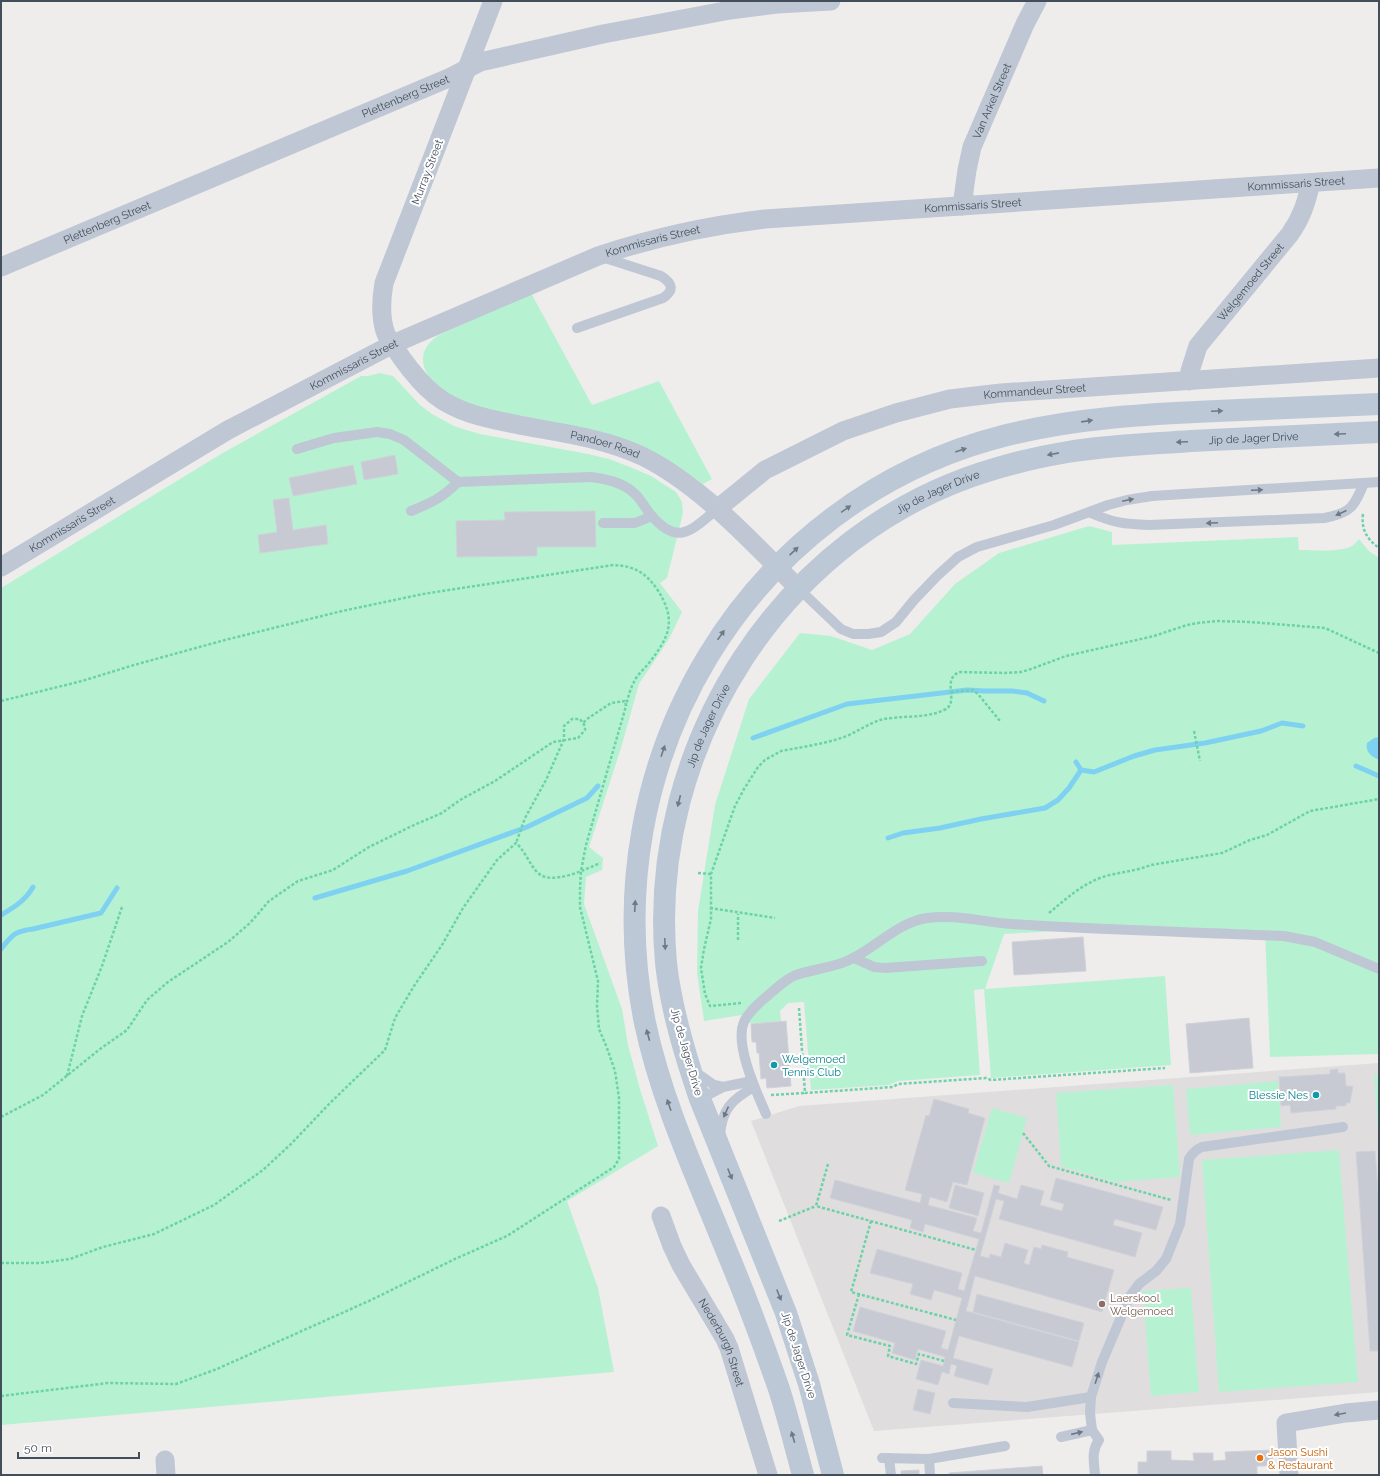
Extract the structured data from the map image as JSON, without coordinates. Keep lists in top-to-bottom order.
{
  "streets": {
    "main road": ["Jip de Jager Drive"],
    "street": [
      "Plettenberg Street",
      "Van Arkel Street",
      "Murray Street",
      "Kommissaris Street",
      "Welgemoed Street",
      "Kommandeur Street",
      "Pandoer Road",
      "Nederburgh Street"
    ]
  },
  "crossings": [
    ["Plettenberg Street", "Murray Street"],
    ["Van Arkel Street", "Kommissaris Street"],
    ["Murray Street", "Kommissaris Street"],
    ["Murray Street", "Pandoer Road"],
    ["Kommissaris Street", "Welgemoed Street"],
    ["Kommissaris Street", "Pandoer Road"],
    ["Welgemoed Street", "Kommandeur Street"],
    ["Kommandeur Street", "Pandoer Road"],
    ["Jip de Jager Drive", "Pandoer Road"]
  ],
  "places": [
    "Welgemoed Tennis Club",
    "Blessie Nes",
    "Laerskool Welgemoed",
    "Jason Sushi & Restaurant"
  ],
  "scale_bar": "50 m"
}
